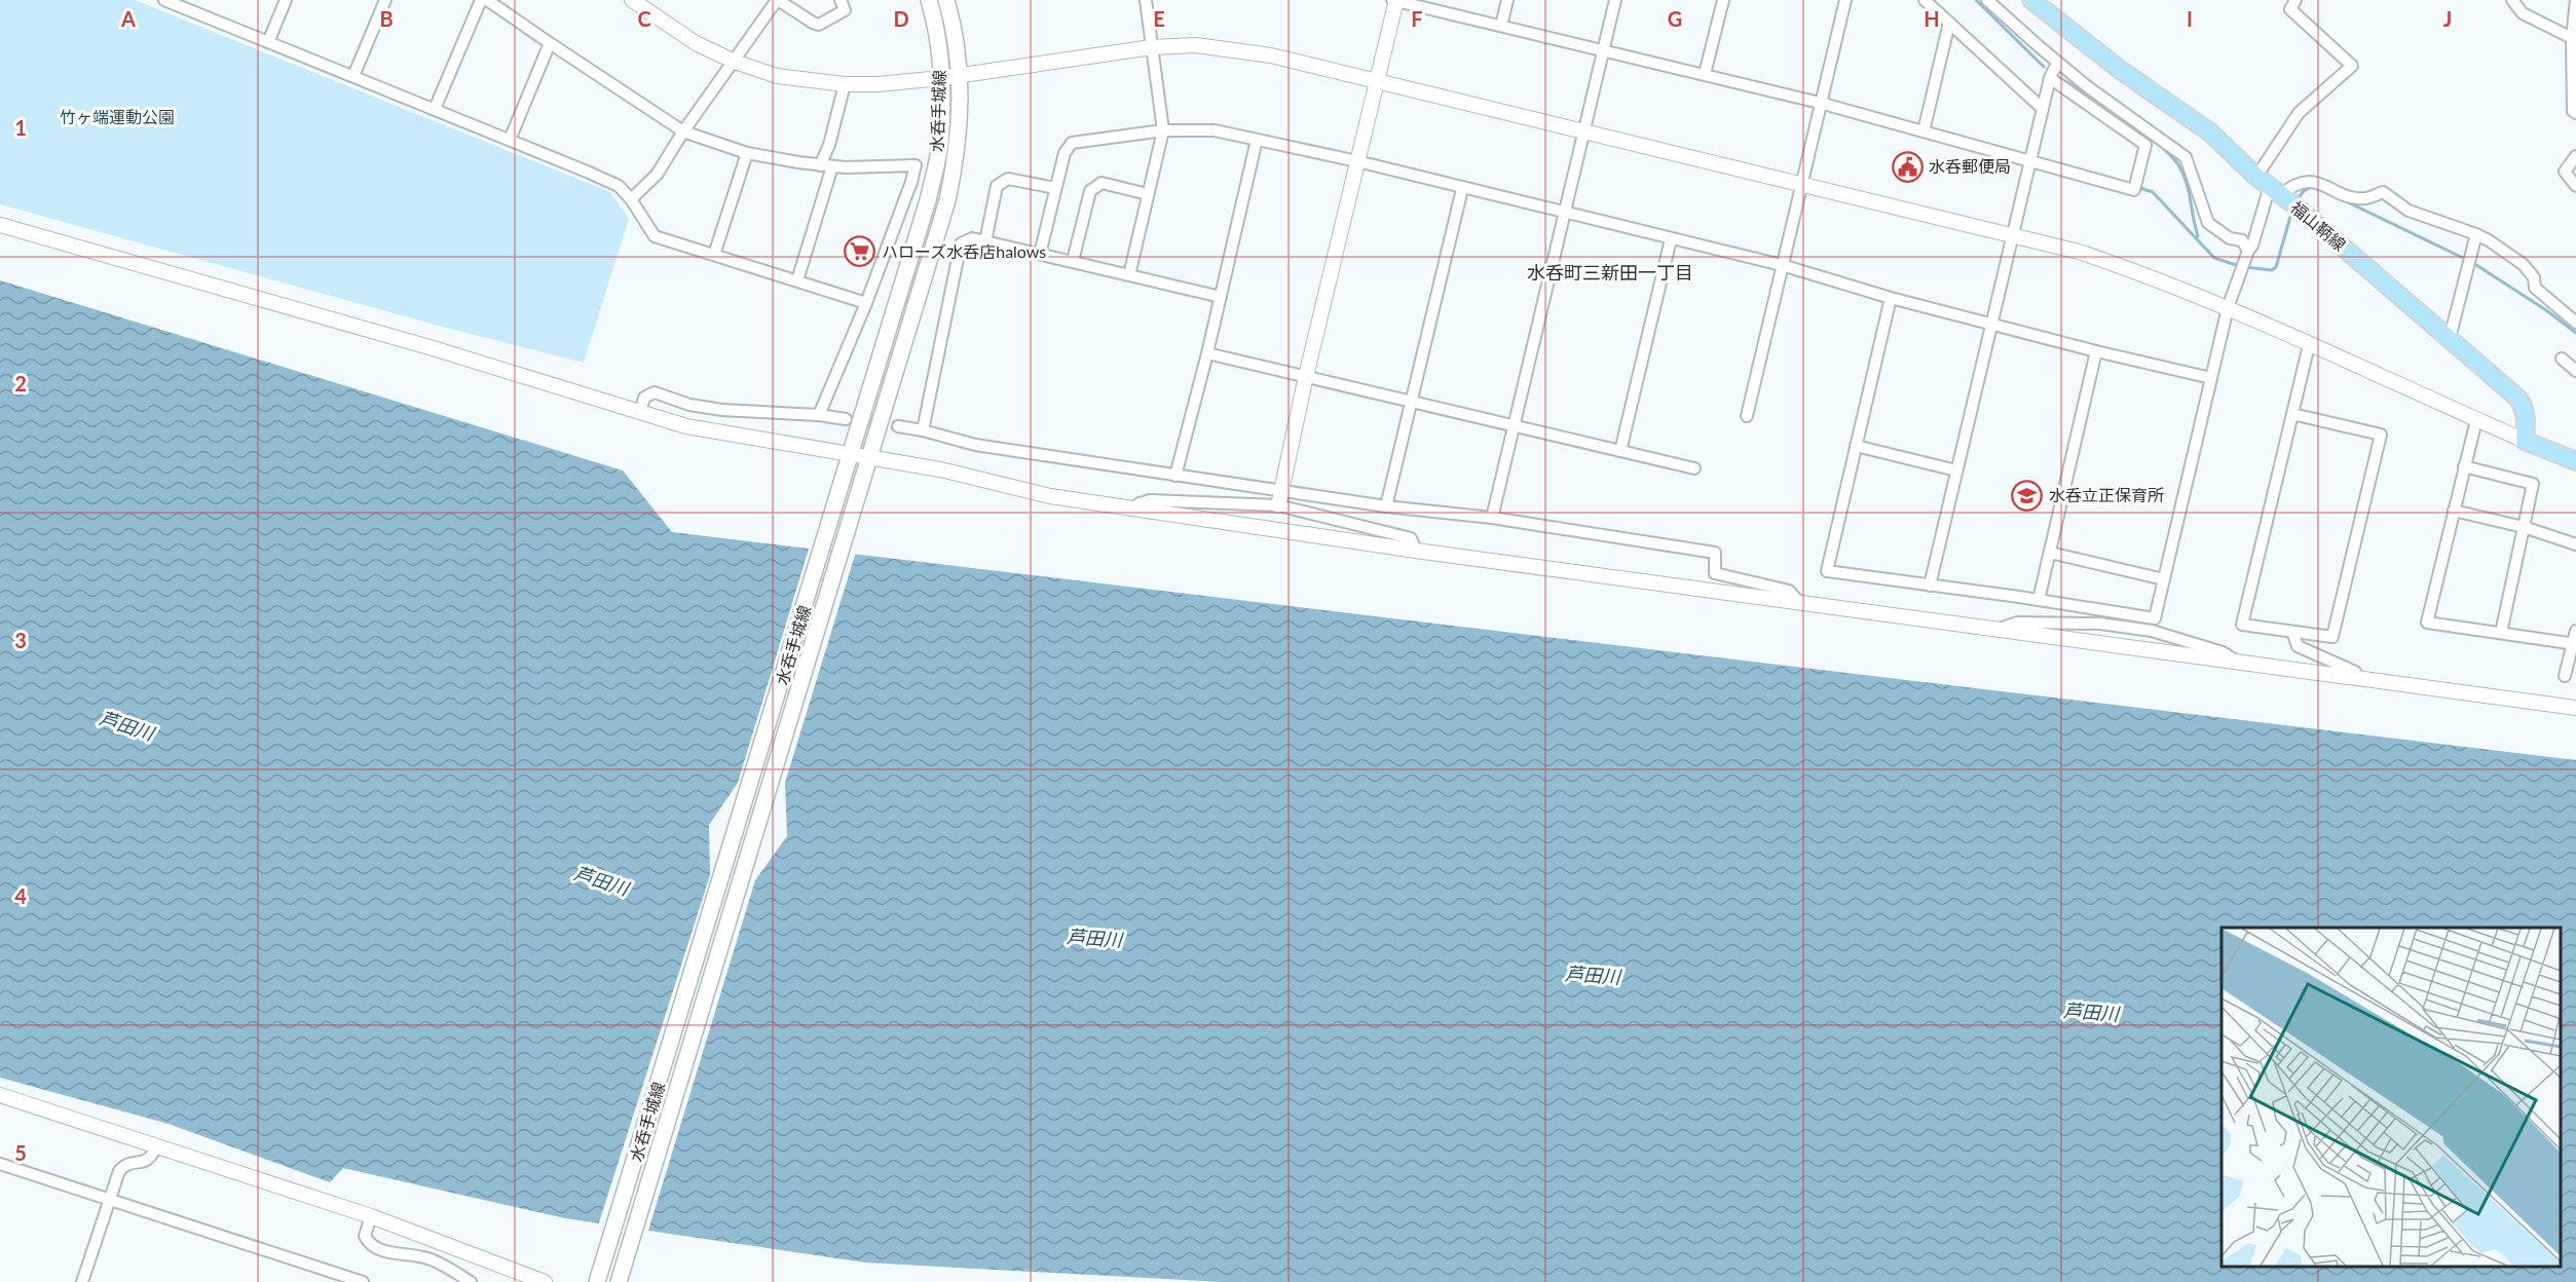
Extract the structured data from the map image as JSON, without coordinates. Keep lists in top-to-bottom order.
{
  "streets": {
    "main road": ["水呑手城線", "福山鞆線"]
  },
  "districts": ["水呑町三新田一丁目"],
  "water": ["芦田川"],
  "parks": ["竹ヶ端運動公園"],
  "places": {
    "public building": ["水呑郵便局"],
    "supermarket": ["ハローズ水呑店halows"],
    "school or university": ["水呑立正保育所"]
  },
  "grid": {
    "columns": [
      "A",
      "B",
      "C",
      "D",
      "E",
      "F",
      "G",
      "H",
      "I",
      "J"
    ],
    "rows": [
      "1",
      "2",
      "3",
      "4",
      "5"
    ]
  }
}
